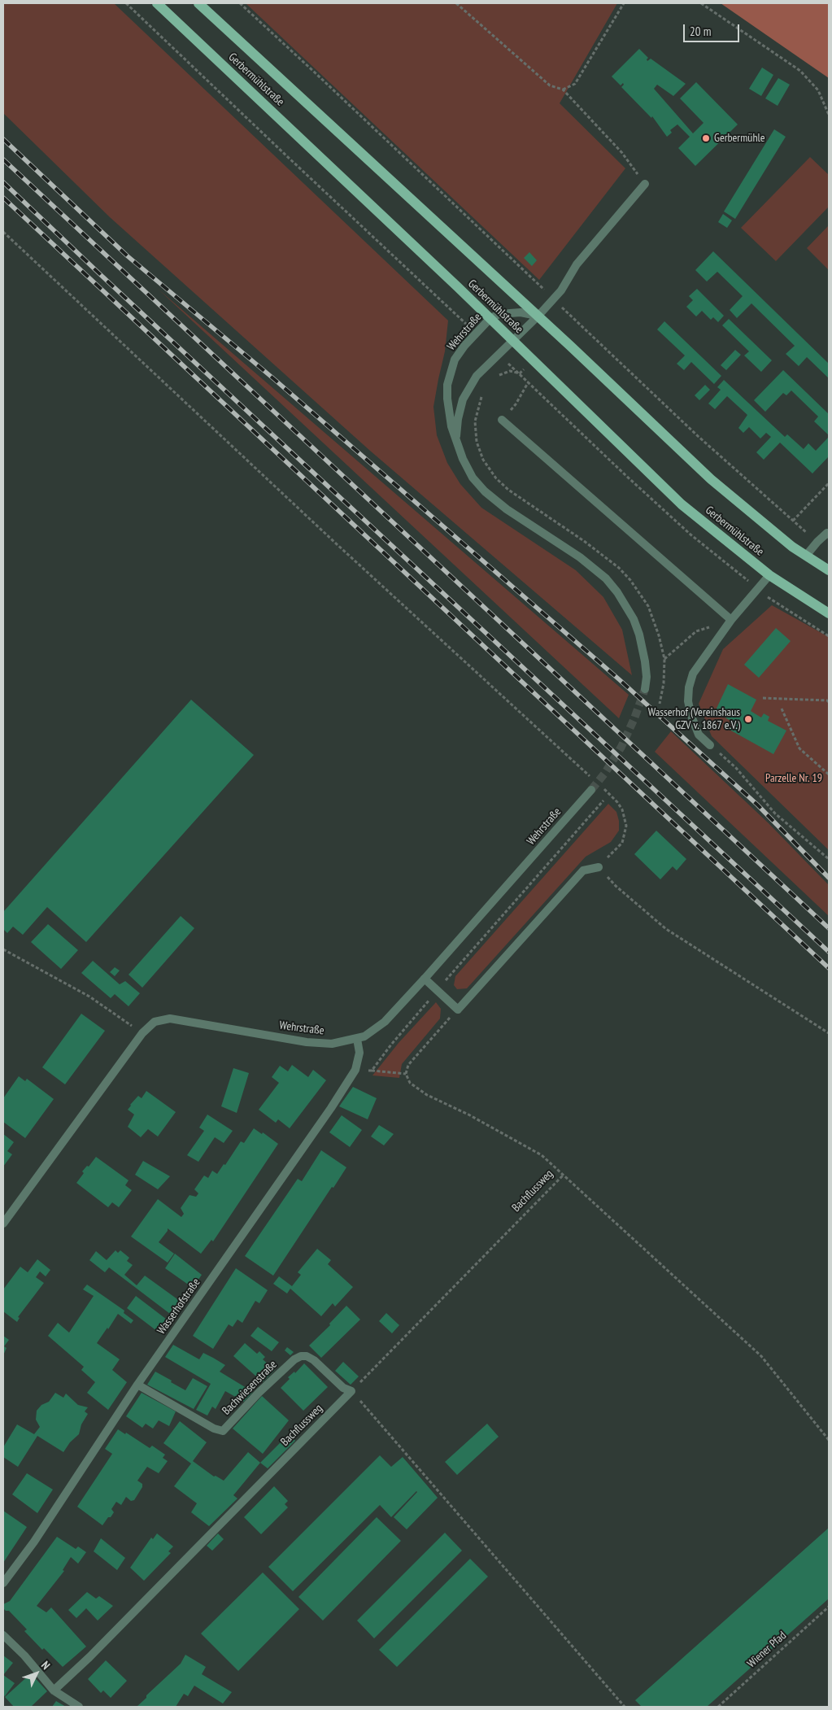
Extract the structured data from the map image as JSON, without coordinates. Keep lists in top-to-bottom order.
{
  "streets": {
    "main road": ["Gerbermühlstraße"],
    "street": [
      "Wehrstraße",
      "Bachflussweg",
      "Wasserhofstraße",
      "Bachwiesenstraße"
    ],
    "path": ["Wiener Pfad"]
  },
  "crossings": [
    ["Gerbermühlstraße", "Wehrstraße"],
    ["Wehrstraße", "Wasserhofstraße"],
    ["Bachflussweg", "Bachwiesenstraße"],
    ["Wasserhofstraße", "Bachwiesenstraße"]
  ],
  "parks": ["Parzelle Nr. 19"],
  "places": ["Gerbermühle", "Wasserhof (Vereinshaus GZV v. 1867 e.V.)"],
  "scale_bar": "20 m",
  "north": "top right"
}
